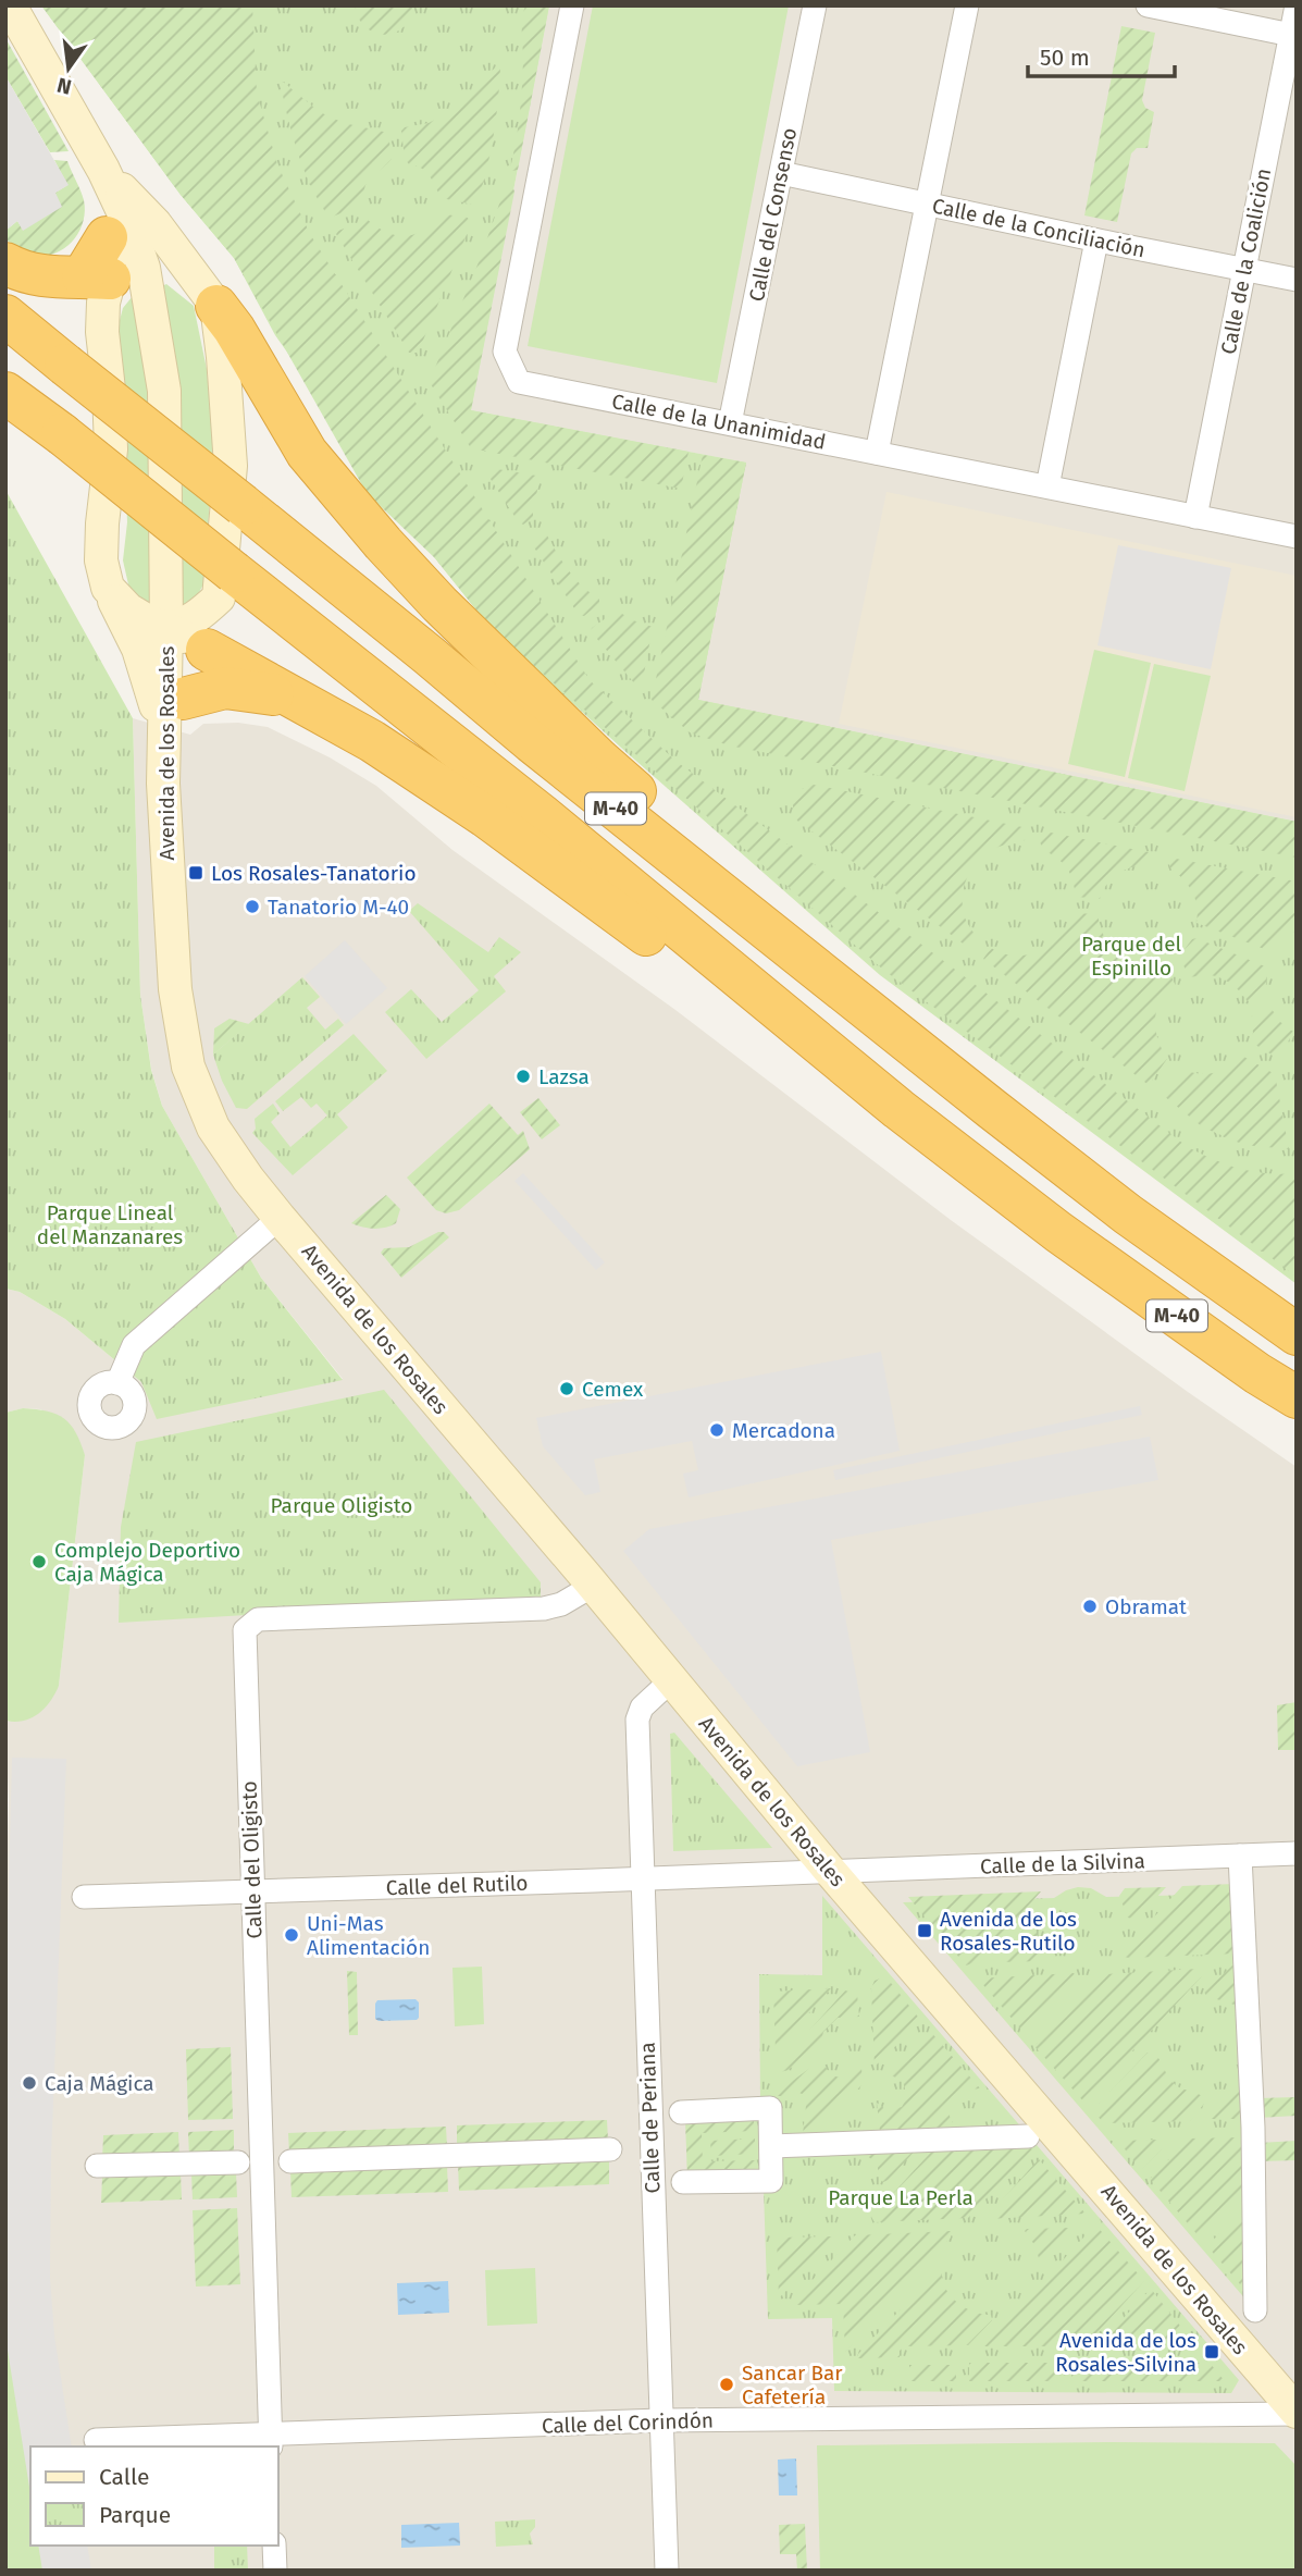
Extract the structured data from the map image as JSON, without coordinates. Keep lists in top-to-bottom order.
{
  "streets": {
    "highway": ["M-40"],
    "main road": ["Avenida de los Rosales"],
    "street": [
      "Calle del Consenso",
      "Calle de la Conciliación",
      "Calle de la Coalición",
      "Calle de la Unanimidad",
      "Calle del Oligisto",
      "Calle de la Silvina",
      "Calle del Rutilo",
      "Calle de Periana",
      "Calle del Corindón"
    ]
  },
  "crossings": [
    ["Calle del Consenso", "Calle de la Conciliación"],
    ["Calle del Consenso", "Calle de la Unanimidad"],
    ["Calle de la Conciliación", "Calle de la Coalición"],
    ["Calle de la Coalición", "Calle de la Unanimidad"],
    ["Avenida de los Rosales", "Calle del Oligisto"],
    ["Avenida de los Rosales", "Calle de la Silvina"],
    ["Avenida de los Rosales", "Calle del Rutilo"],
    ["Avenida de los Rosales", "Calle de Periana"],
    ["Avenida de los Rosales", "Calle del Corindón"],
    ["Calle del Oligisto", "Calle del Rutilo"],
    ["Calle del Oligisto", "Calle del Corindón"],
    ["Calle de la Silvina", "Calle del Rutilo"],
    ["Calle del Rutilo", "Calle de Periana"],
    ["Calle de Periana", "Calle del Corindón"]
  ],
  "parks": [
    "Parque del Espinillo",
    "Parque Lineal del Manzanares",
    "Parque Oligisto",
    "Parque La Perla"
  ],
  "places": {
    "transit": ["Los Rosales-Tanatorio", "Avenida de los Rosales-Rutilo", "Avenida de los Rosales-Silvina"],
    "other": [
      "Tanatorio M-40",
      "Lazsa",
      "Cemex",
      "Mercadona",
      "Complejo Deportivo Caja Mágica",
      "Obramat",
      "Uni-Mas Alimentación",
      "Caja Mágica",
      "Sancar Bar Cafetería"
    ]
  },
  "legend": ["Calle", "Parque"],
  "scale_bar": "50 m",
  "north": "bottom"
}
